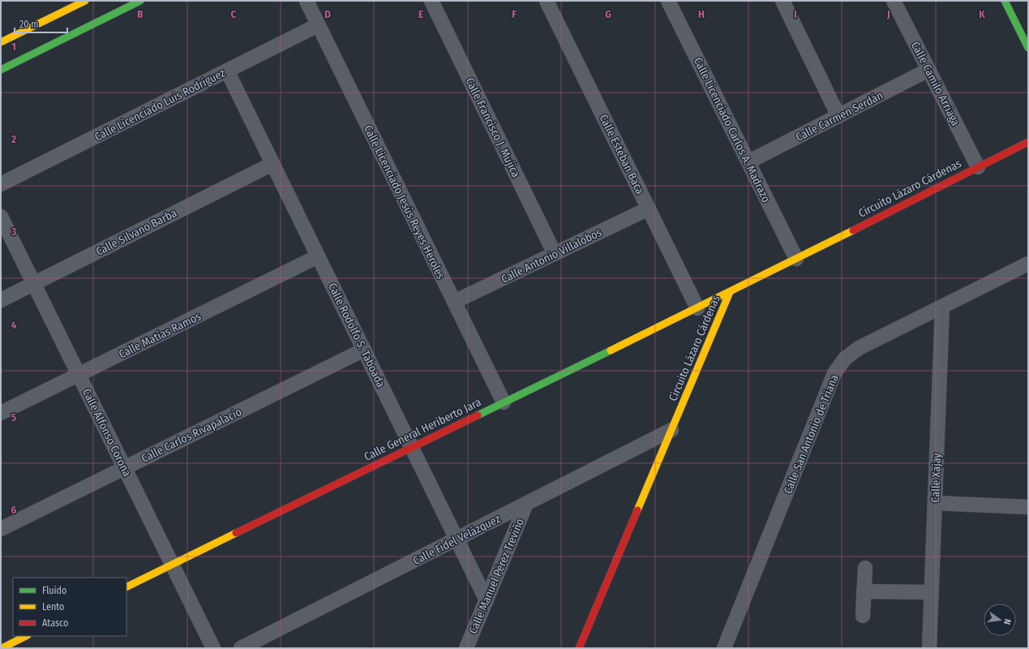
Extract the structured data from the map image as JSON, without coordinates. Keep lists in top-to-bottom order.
{
  "streets": {
    "street": [
      "Calle Camilo Arriaga",
      "Calle Licenciado Luis Rodríguez",
      "Calle Carmen Serdán",
      "Calle Francisco J. Mujica",
      "Calle Licenciado Carlos A. Madrazo",
      "Calle Esteban Baca",
      "Circuito Lázaro Cárdenas",
      "Calle Licenciado Jesús Reyes Heroles",
      "Calle Silvano Barba",
      "Calle Antonio Villalobos",
      "Calle Matías Ramos",
      "Calle Rodolfo S. Taboada",
      "Calle General Heriberto Jara",
      "Calle Alfonso Corona",
      "Calle San Antonio de Triana",
      "Calle Carlos Rivapalacio",
      "Calle Xajay",
      "Calle Fidel Velázquez",
      "Calle Manuel Pérez Treviño"
    ]
  },
  "crossings": [
    ["Calle Camilo Arriaga", "Calle Carmen Serdán"],
    ["Calle Camilo Arriaga", "Circuito Lázaro Cárdenas"],
    ["Calle Licenciado Luis Rodríguez", "Calle Licenciado Jesús Reyes Heroles"],
    ["Calle Licenciado Luis Rodríguez", "Calle Rodolfo S. Taboada"],
    ["Calle Carmen Serdán", "Calle Licenciado Carlos A. Madrazo"],
    ["Calle Francisco J. Mujica", "Calle Antonio Villalobos"],
    ["Calle Licenciado Carlos A. Madrazo", "Circuito Lázaro Cárdenas"],
    ["Calle Esteban Baca", "Calle Antonio Villalobos"],
    ["Calle Esteban Baca", "Calle General Heriberto Jara"],
    ["Circuito Lázaro Cárdenas", "Calle General Heriberto Jara"],
    ["Circuito Lázaro Cárdenas", "Calle Fidel Velázquez"],
    ["Calle Licenciado Jesús Reyes Heroles", "Calle Antonio Villalobos"],
    ["Calle Licenciado Jesús Reyes Heroles", "Calle General Heriberto Jara"],
    ["Calle Silvano Barba", "Calle Rodolfo S. Taboada"],
    ["Calle Silvano Barba", "Calle Alfonso Corona"],
    ["Calle Matías Ramos", "Calle Rodolfo S. Taboada"],
    ["Calle Matías Ramos", "Calle Alfonso Corona"],
    ["Calle Rodolfo S. Taboada", "Calle General Heriberto Jara"],
    ["Calle Rodolfo S. Taboada", "Calle Carlos Rivapalacio"],
    ["Calle Rodolfo S. Taboada", "Calle Fidel Velázquez"],
    ["Calle Rodolfo S. Taboada", "Calle Manuel Pérez Treviño"],
    ["Calle General Heriberto Jara", "Calle Alfonso Corona"],
    ["Calle Alfonso Corona", "Calle Carlos Rivapalacio"],
    ["Calle San Antonio de Triana", "Calle Xajay"],
    ["Calle Fidel Velázquez", "Calle Manuel Pérez Treviño"]
  ],
  "legend": ["Fluido", "Lento", "Atasco"],
  "scale_bar": "20 m",
  "north": "right",
  "grid": {
    "columns": [
      "B",
      "C",
      "D",
      "E",
      "F",
      "G",
      "H",
      "I",
      "J",
      "K"
    ],
    "rows": [
      "1",
      "2",
      "3",
      "4",
      "5",
      "6"
    ]
  }
}
